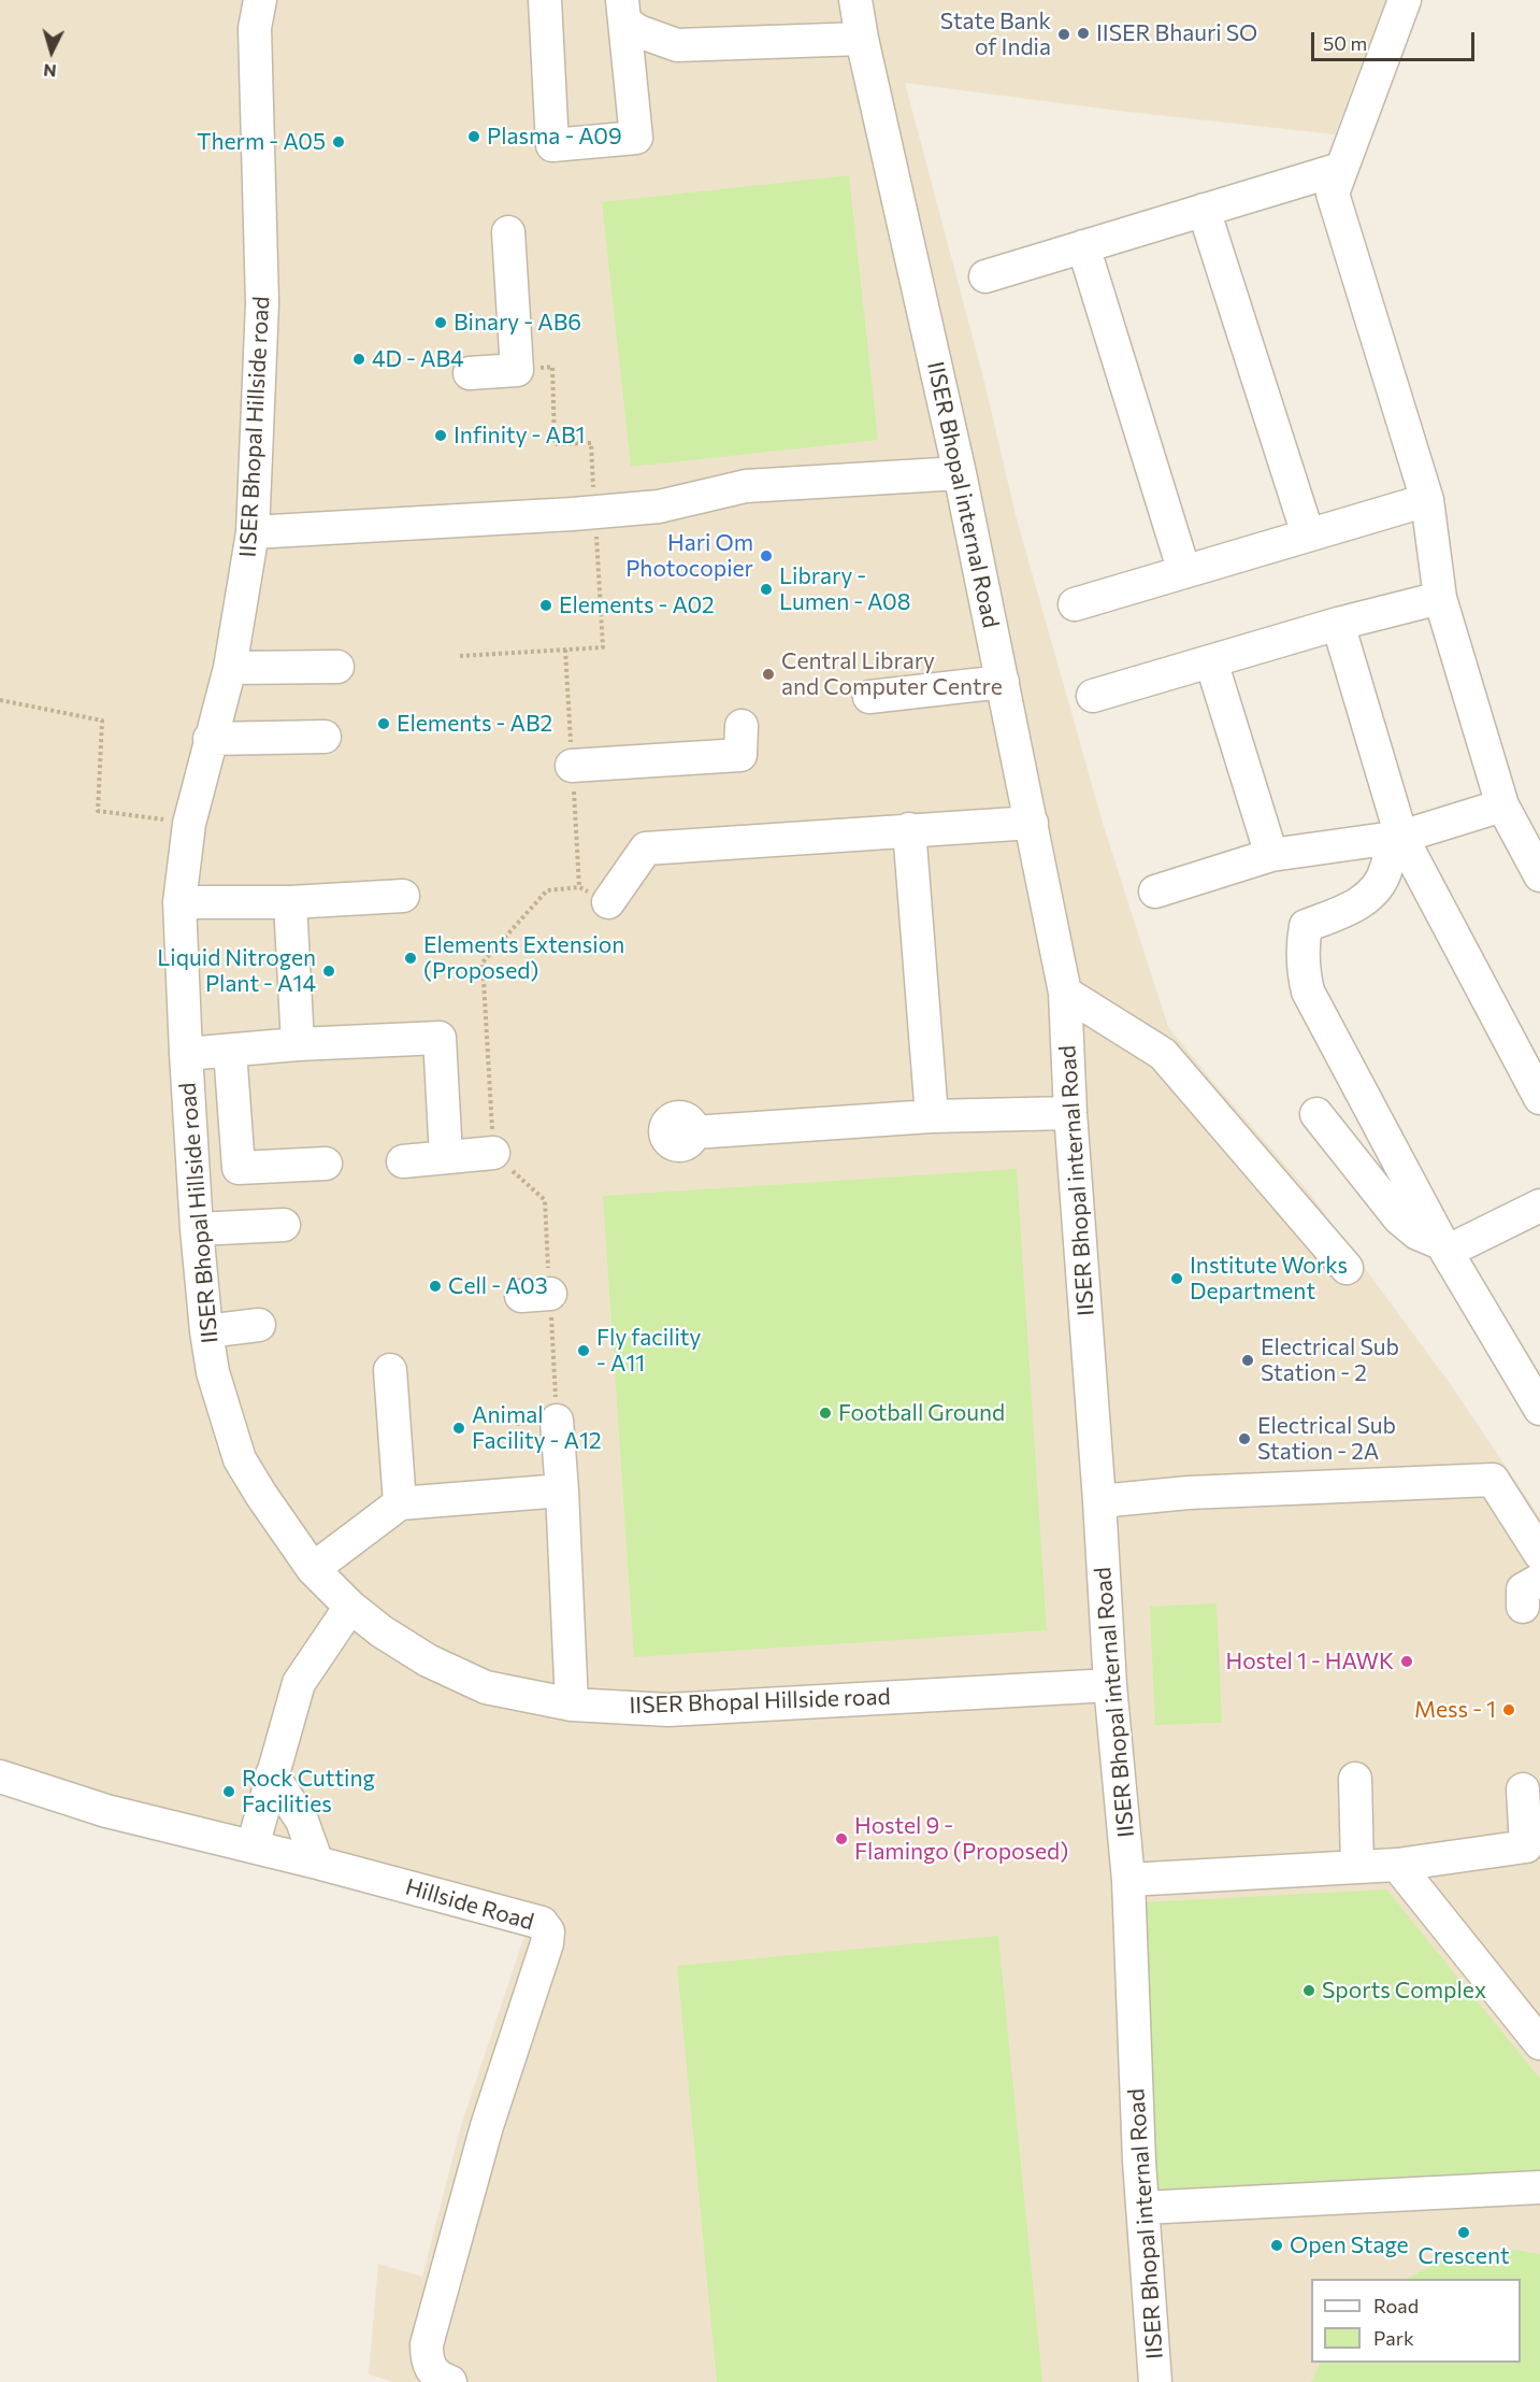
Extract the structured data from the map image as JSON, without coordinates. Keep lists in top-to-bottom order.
{
  "streets": {
    "street": ["IISER Bhopal Hillside road", "IISER Bhopal internal Road", "Hillside Road"]
  },
  "crossings": [
    ["IISER Bhopal Hillside road", "IISER Bhopal internal Road"]
  ],
  "places": [
    "IISER Bhauri SO",
    "State Bank of India",
    "Plasma - A09",
    "Therm - A05",
    "Binary - AB6",
    "4D - AB4",
    "Infinity - AB1",
    "Hari Om Photocopier",
    "Library - Lumen - A08",
    "Elements - A02",
    "Central Library and Computer Centre",
    "Elements - AB2",
    "Elements Extension (Proposed)",
    "Liquid Nitrogen Plant - A14",
    "Institute Works Department",
    "Cell - A03",
    "Fly facility - A11",
    "Electrical Sub Station - 2",
    "Football Ground",
    "Animal Facility - A12",
    "Electrical Sub Station - 2A",
    "Hostel 1 - HAWK",
    "Mess - 1",
    "Rock Cutting Facilities",
    "Hostel 9 - Flamingo (Proposed)",
    "Sports Complex",
    "Crescent",
    "Open Stage"
  ],
  "legend": ["Road", "Park"],
  "scale_bar": "50 m",
  "north": "bottom"
}
